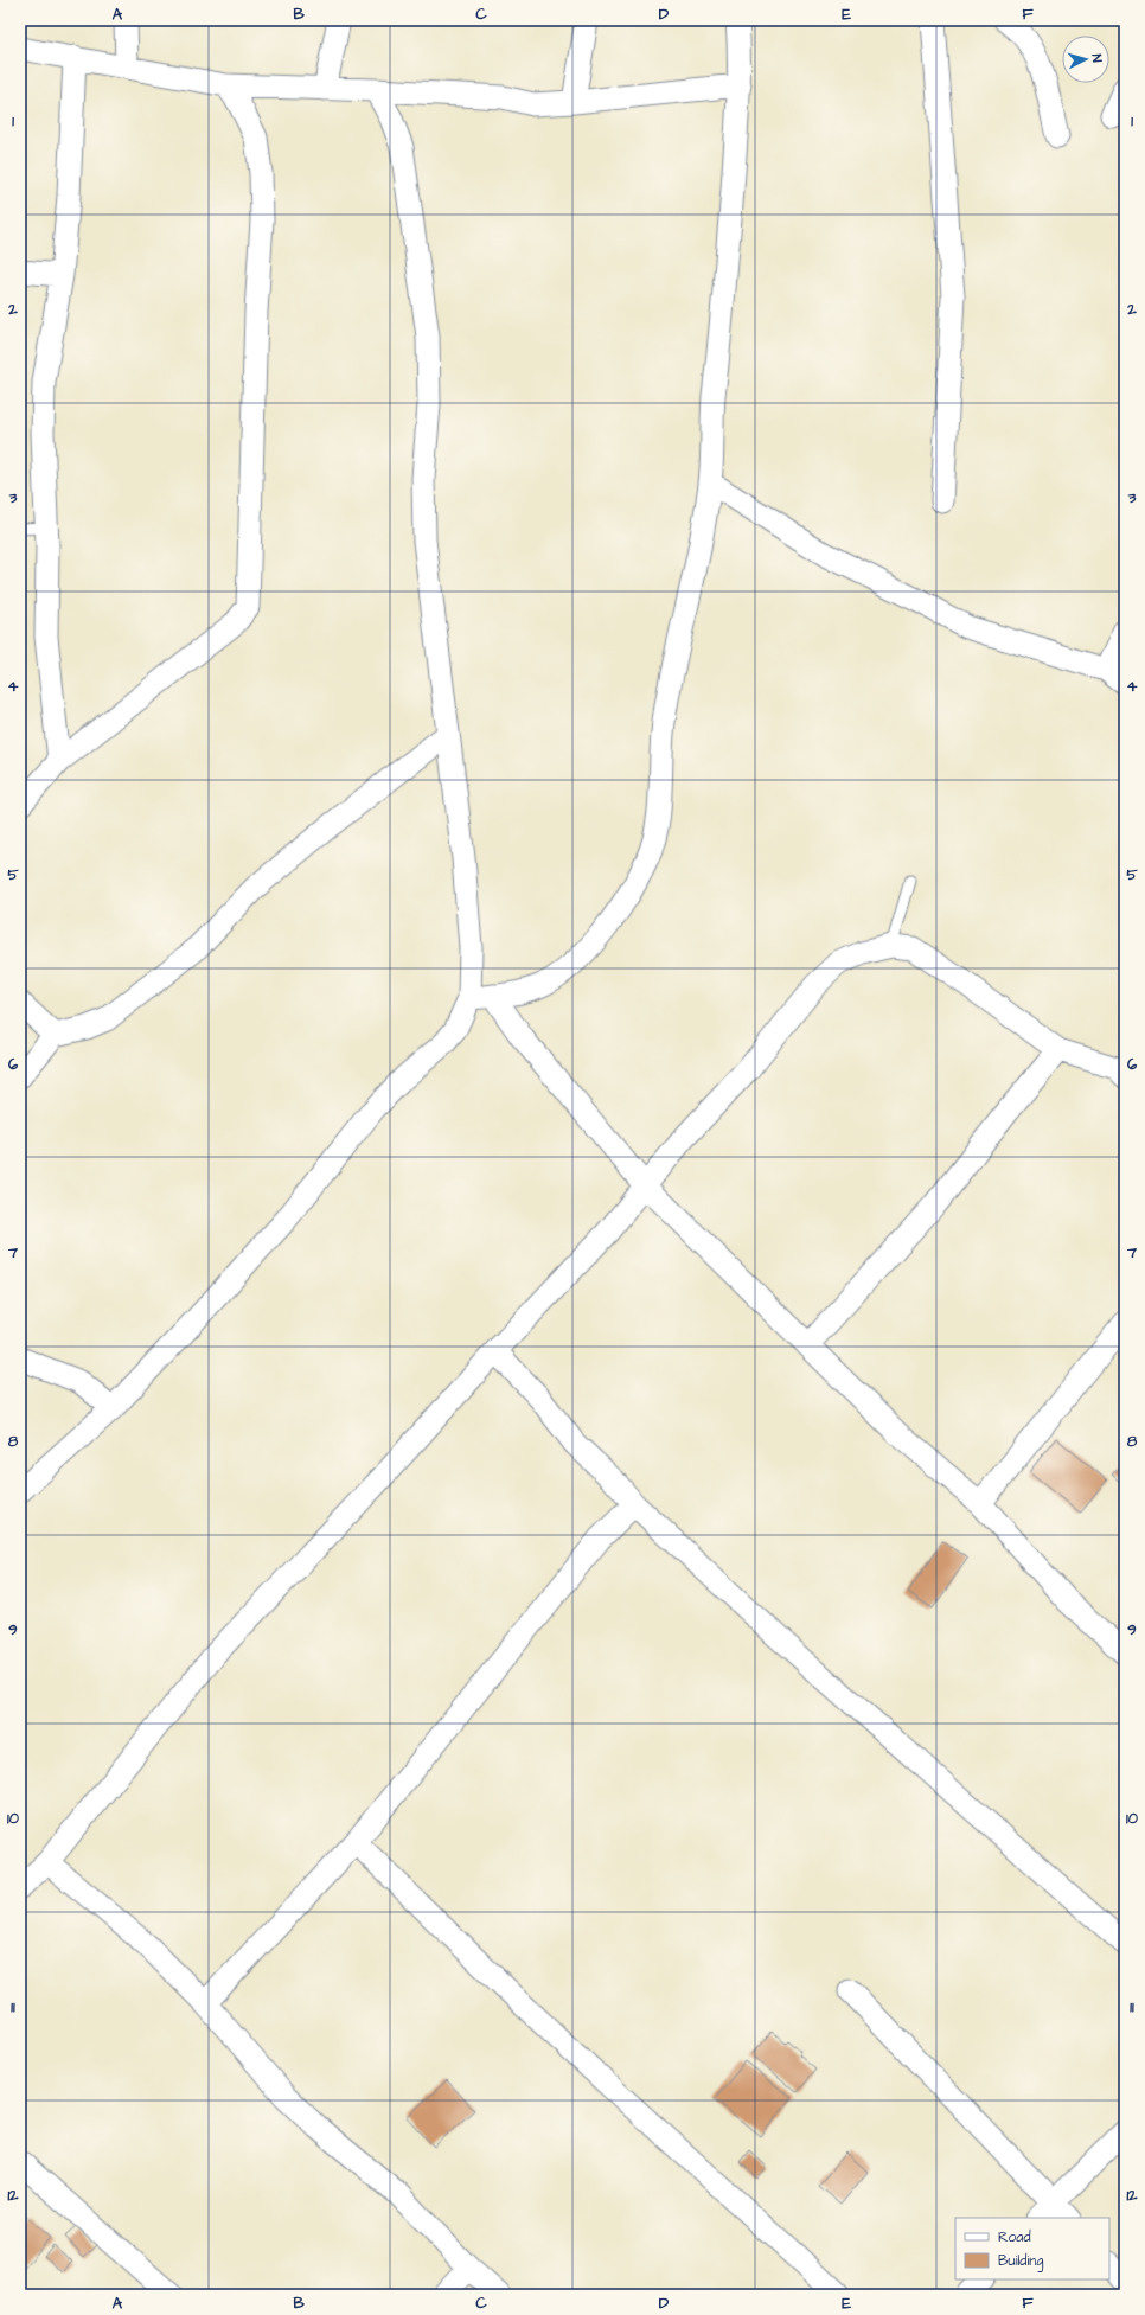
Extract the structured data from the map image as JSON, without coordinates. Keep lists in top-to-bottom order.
{
  "legend": ["Road", "Building"],
  "north": "right",
  "grid": {
    "columns": [
      "A",
      "B",
      "C",
      "D",
      "E",
      "F"
    ],
    "rows": [
      "1",
      "2",
      "3",
      "4",
      "5",
      "6",
      "7",
      "8",
      "9",
      "10",
      "11",
      "12"
    ]
  }
}
